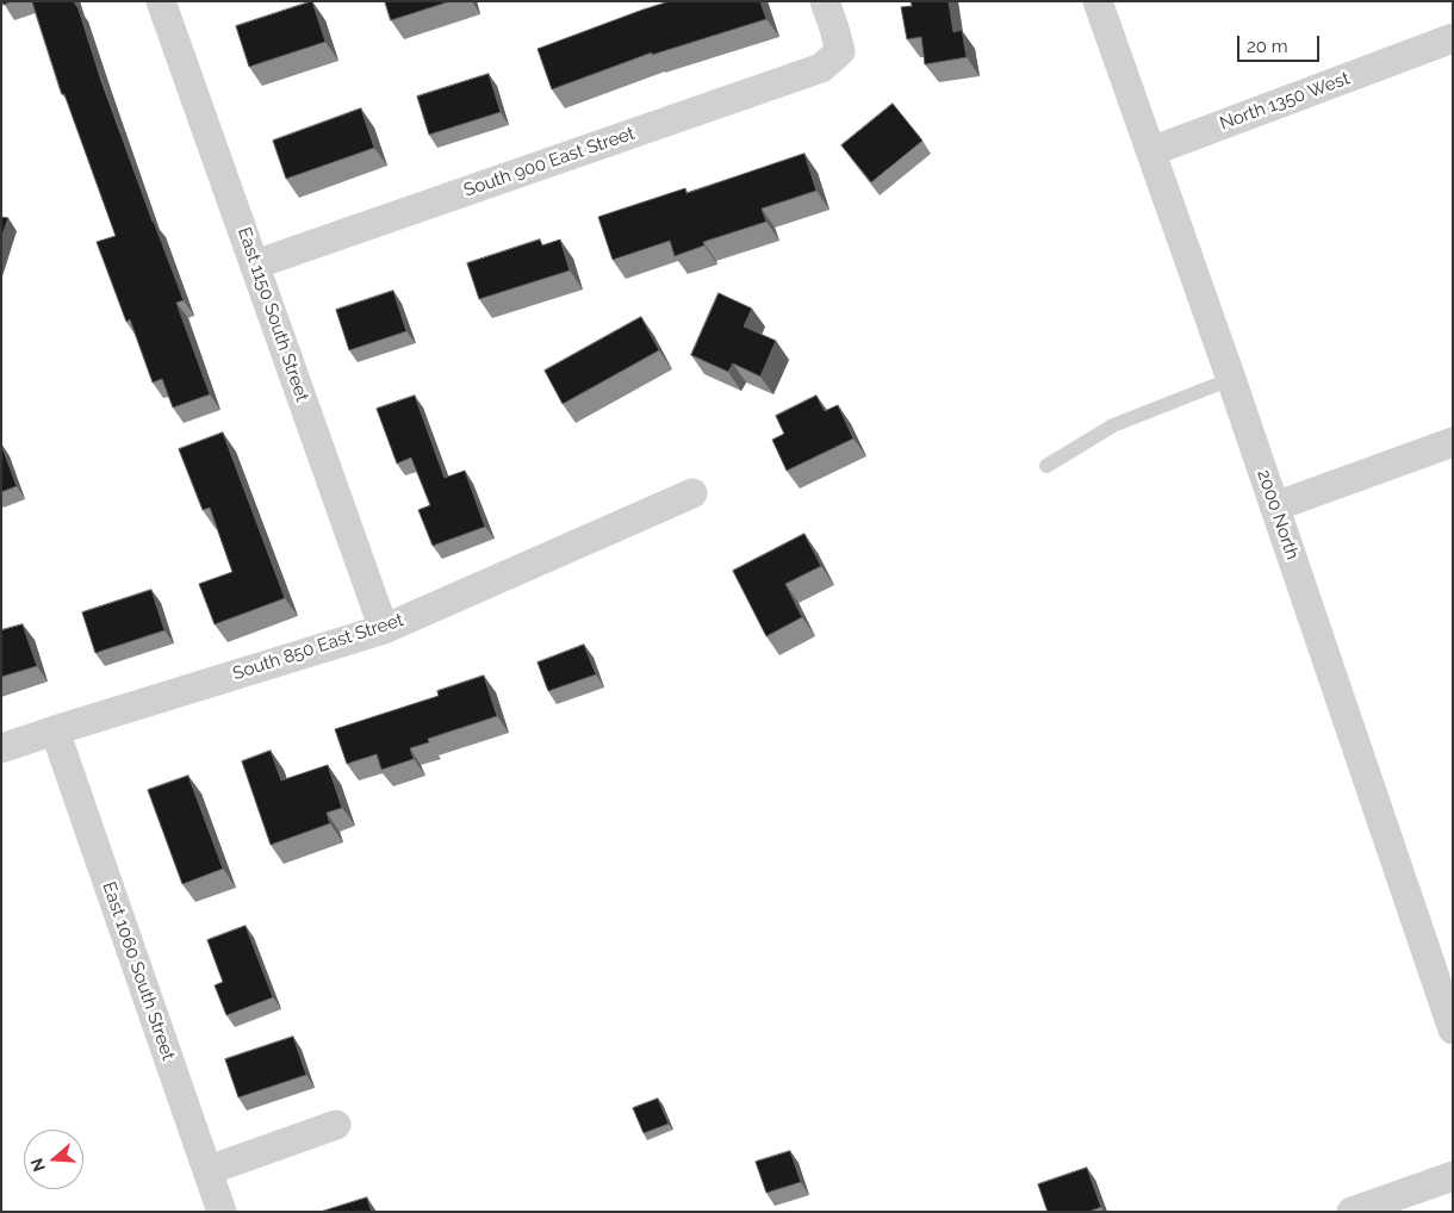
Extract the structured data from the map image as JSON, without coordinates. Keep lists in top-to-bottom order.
{
  "streets": {
    "street": [
      "North 1350 West",
      "South 900 East Street",
      "East 1150 South Street",
      "2000 North",
      "South 850 East Street",
      "East 1060 South Street"
    ]
  },
  "crossings": [
    ["North 1350 West", "2000 North"],
    ["South 900 East Street", "East 1150 South Street"],
    ["East 1150 South Street", "South 850 East Street"],
    ["South 850 East Street", "East 1060 South Street"]
  ],
  "scale_bar": "20 m",
  "north": "left"
}
